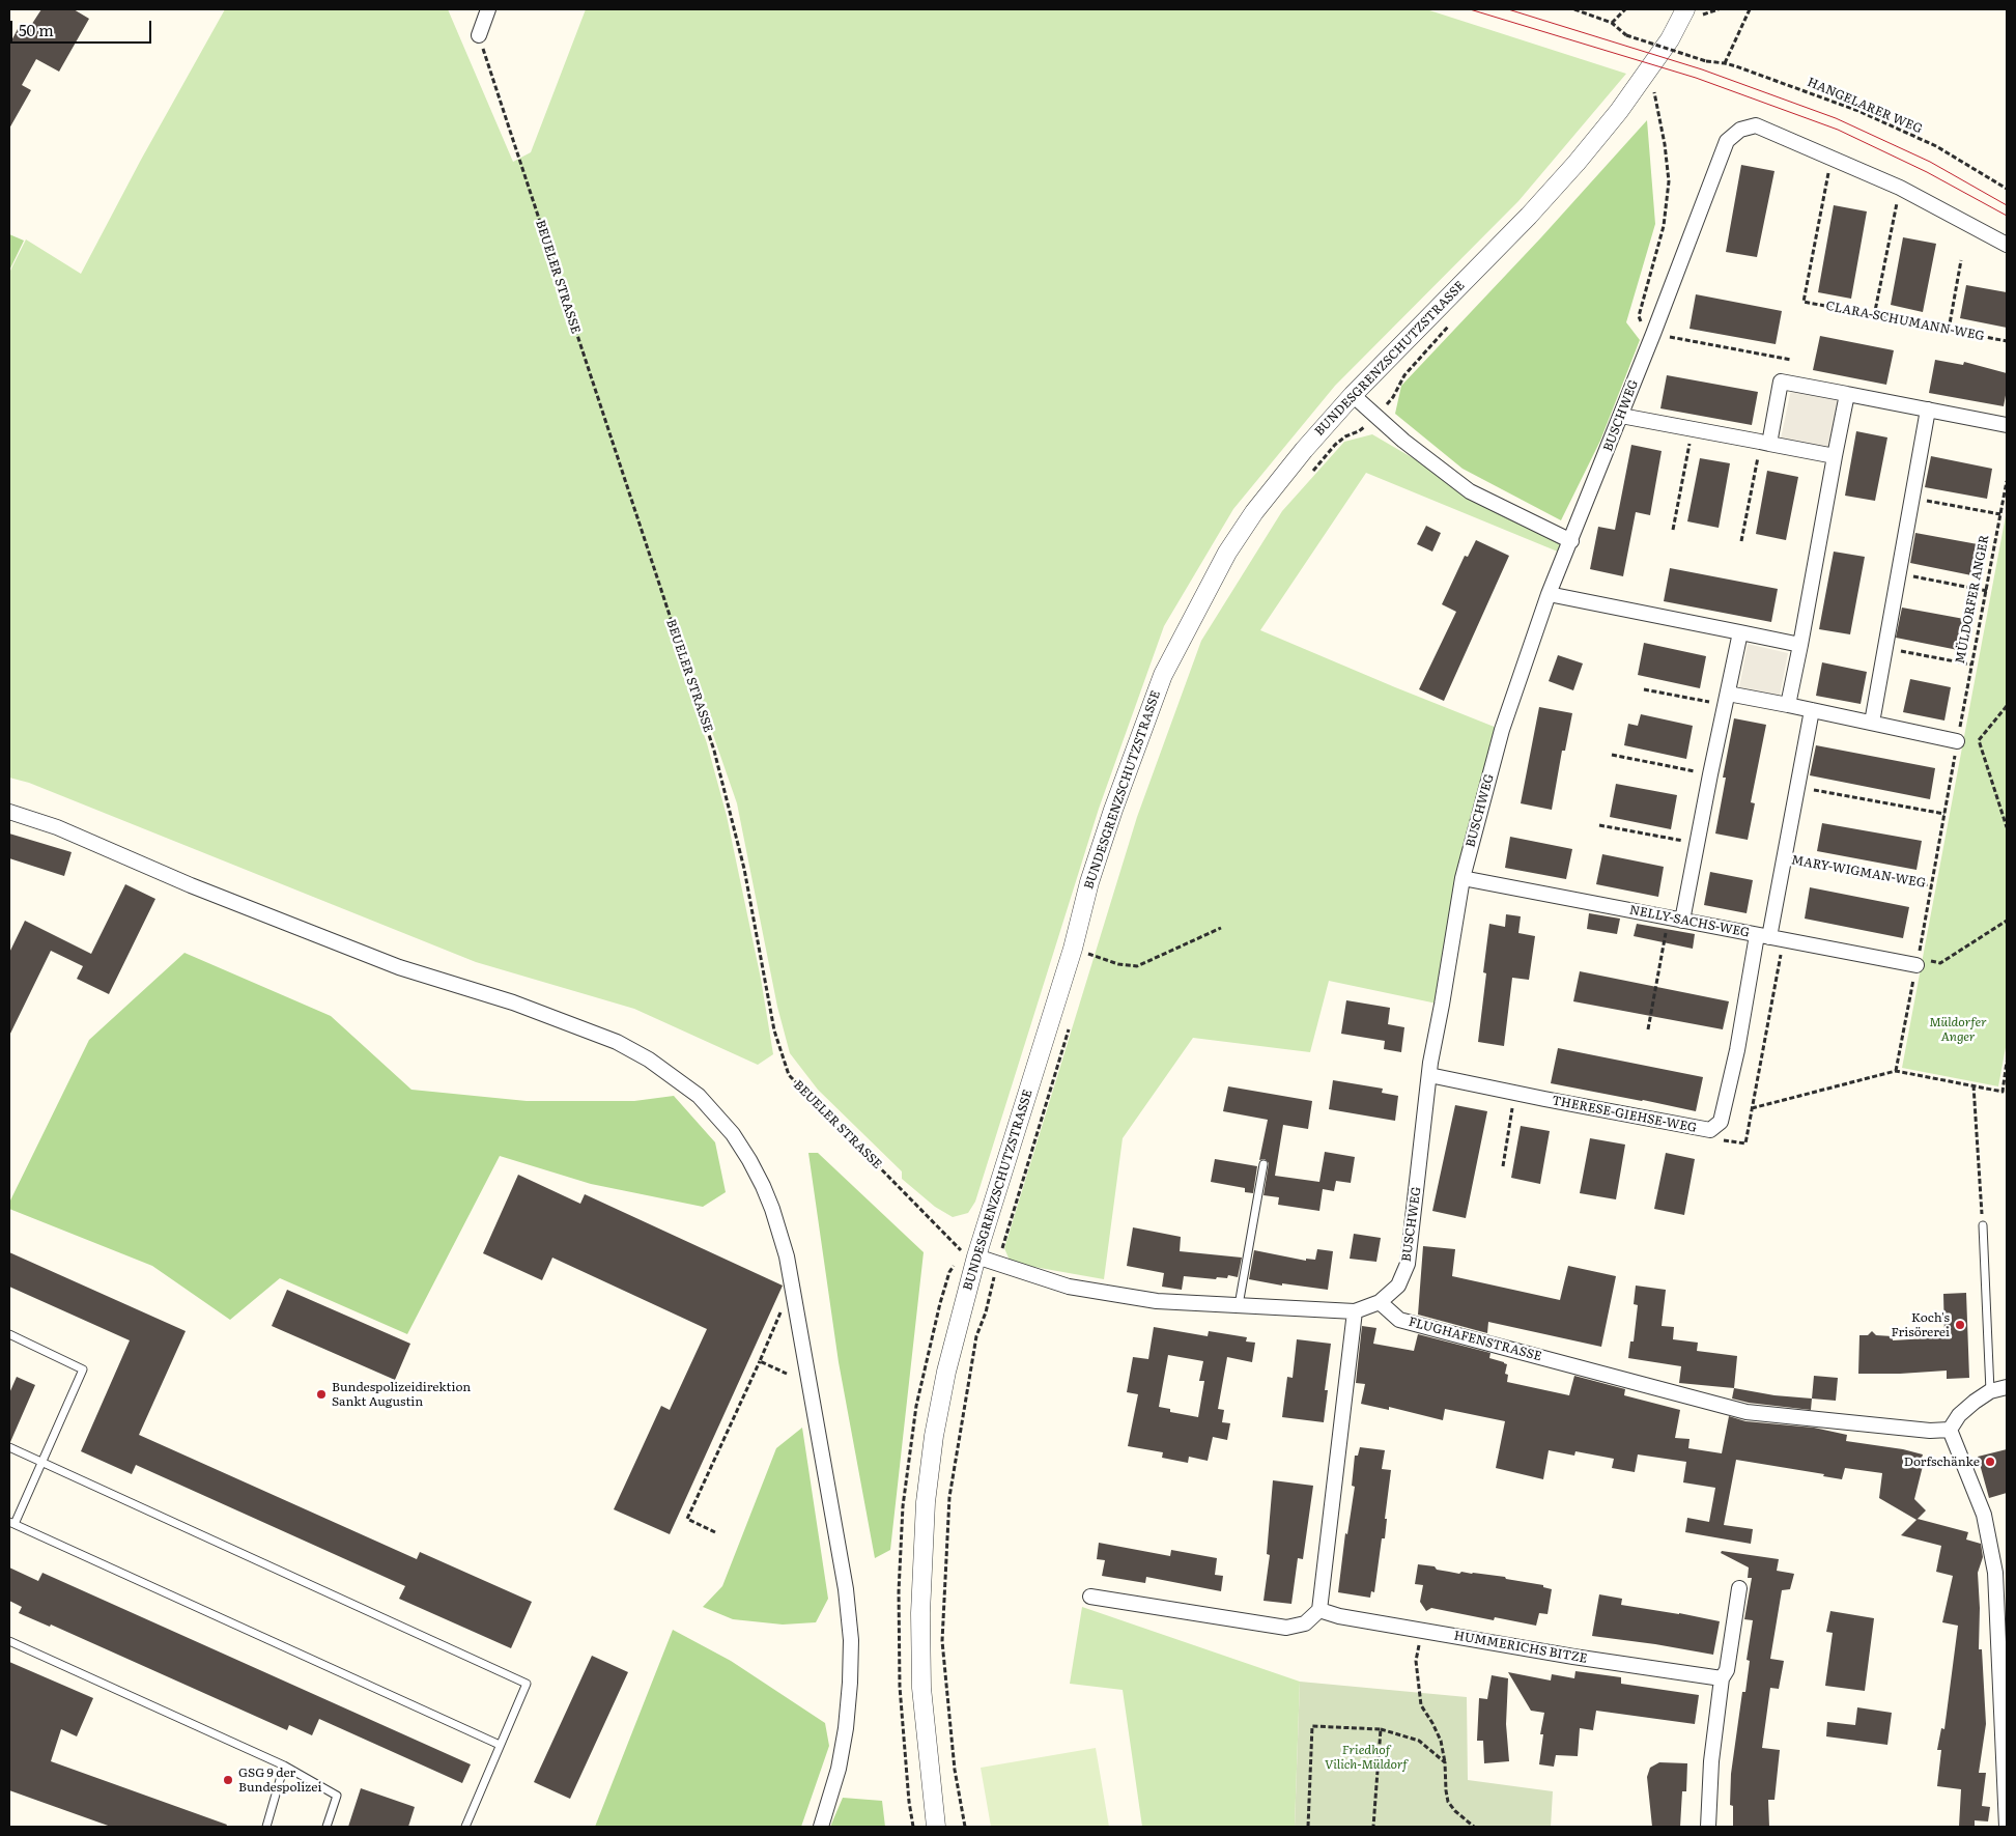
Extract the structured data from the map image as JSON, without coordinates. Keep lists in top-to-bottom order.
{
  "streets": {
    "street": [
      "BUNDESGRENZSCHUTZSTRASSE",
      "BUSCHWEG",
      "MARY-WIGMAN-WEG",
      "NELLY-SACHS-WEG",
      "THERESE-GIEHSE-WEG",
      "FLUGHAFENSTRASSE",
      "HUMMERICHS BITZE"
    ],
    "path": [
      "HANGELARER WEG",
      "BEUELER STRASSE",
      "CLARA-SCHUMANN-WEG",
      "MÜLDORFER ANGER"
    ]
  },
  "crossings": [
    ["BEUELER STRASSE", "BUNDESGRENZSCHUTZSTRASSE"],
    ["CLARA-SCHUMANN-WEG", "BUSCHWEG"],
    ["BUSCHWEG", "NELLY-SACHS-WEG"],
    ["BUSCHWEG", "THERESE-GIEHSE-WEG"],
    ["BUSCHWEG", "FLUGHAFENSTRASSE"],
    ["MÜLDORFER ANGER", "MARY-WIGMAN-WEG"],
    ["MÜLDORFER ANGER", "NELLY-SACHS-WEG"],
    ["MARY-WIGMAN-WEG", "NELLY-SACHS-WEG"],
    ["MARY-WIGMAN-WEG", "THERESE-GIEHSE-WEG"],
    ["NELLY-SACHS-WEG", "THERESE-GIEHSE-WEG"]
  ],
  "parks": ["Müldorfer Anger", "Friedhof Vilich-Müldorf"],
  "places": [
    "Koch's Frisörerei",
    "Bundespolizeidirektion Sankt Augustin",
    "Dorfschänke",
    "GSG 9 der Bundespolizei"
  ],
  "scale_bar": "50 m"
}
